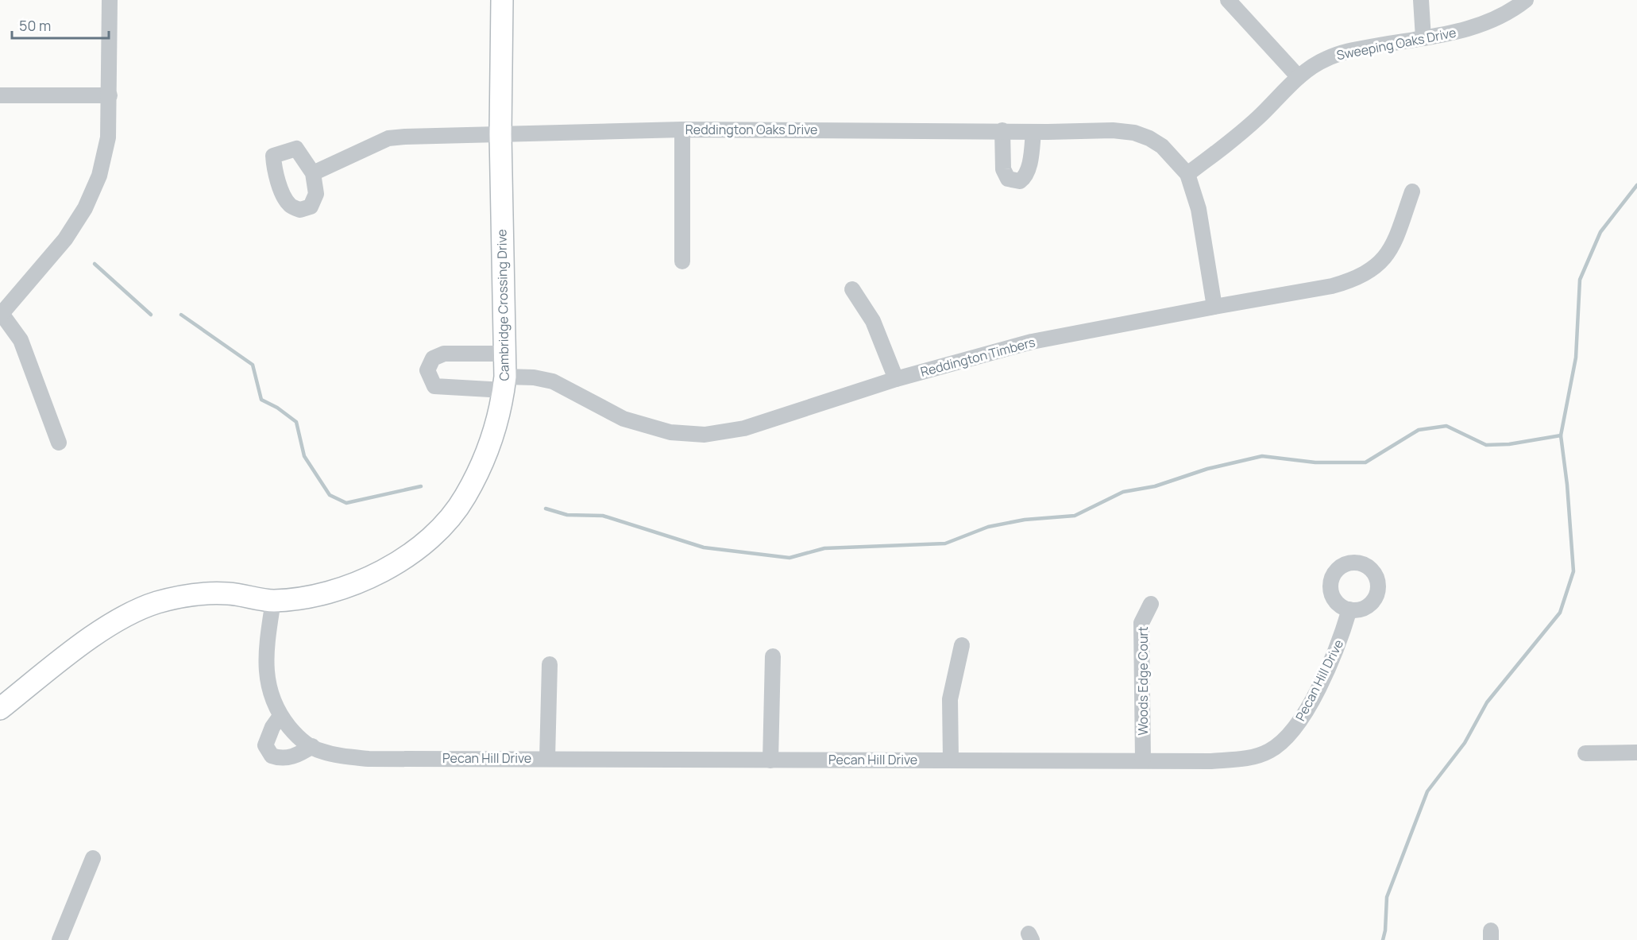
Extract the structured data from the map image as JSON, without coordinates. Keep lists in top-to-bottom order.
{
  "streets": {
    "street": [
      "Sweeping Oaks Drive",
      "Reddington Oaks Drive",
      "Cambridge Crossing Drive",
      "Reddington Timbers",
      "Pecan Hill Drive",
      "Woods Edge Court"
    ]
  },
  "crossings": [
    ["Sweeping Oaks Drive", "Reddington Oaks Drive"],
    ["Reddington Oaks Drive", "Cambridge Crossing Drive"],
    ["Reddington Oaks Drive", "Reddington Timbers"],
    ["Cambridge Crossing Drive", "Reddington Timbers"],
    ["Cambridge Crossing Drive", "Pecan Hill Drive"],
    ["Pecan Hill Drive", "Woods Edge Court"]
  ],
  "scale_bar": "50 m"
}
